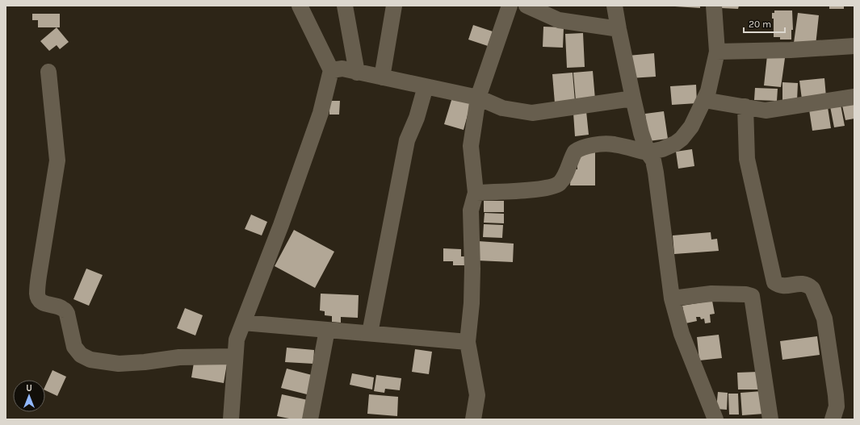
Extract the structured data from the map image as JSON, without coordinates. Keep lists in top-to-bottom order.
{
  "scale_bar": "20 m",
  "north": "top"
}
